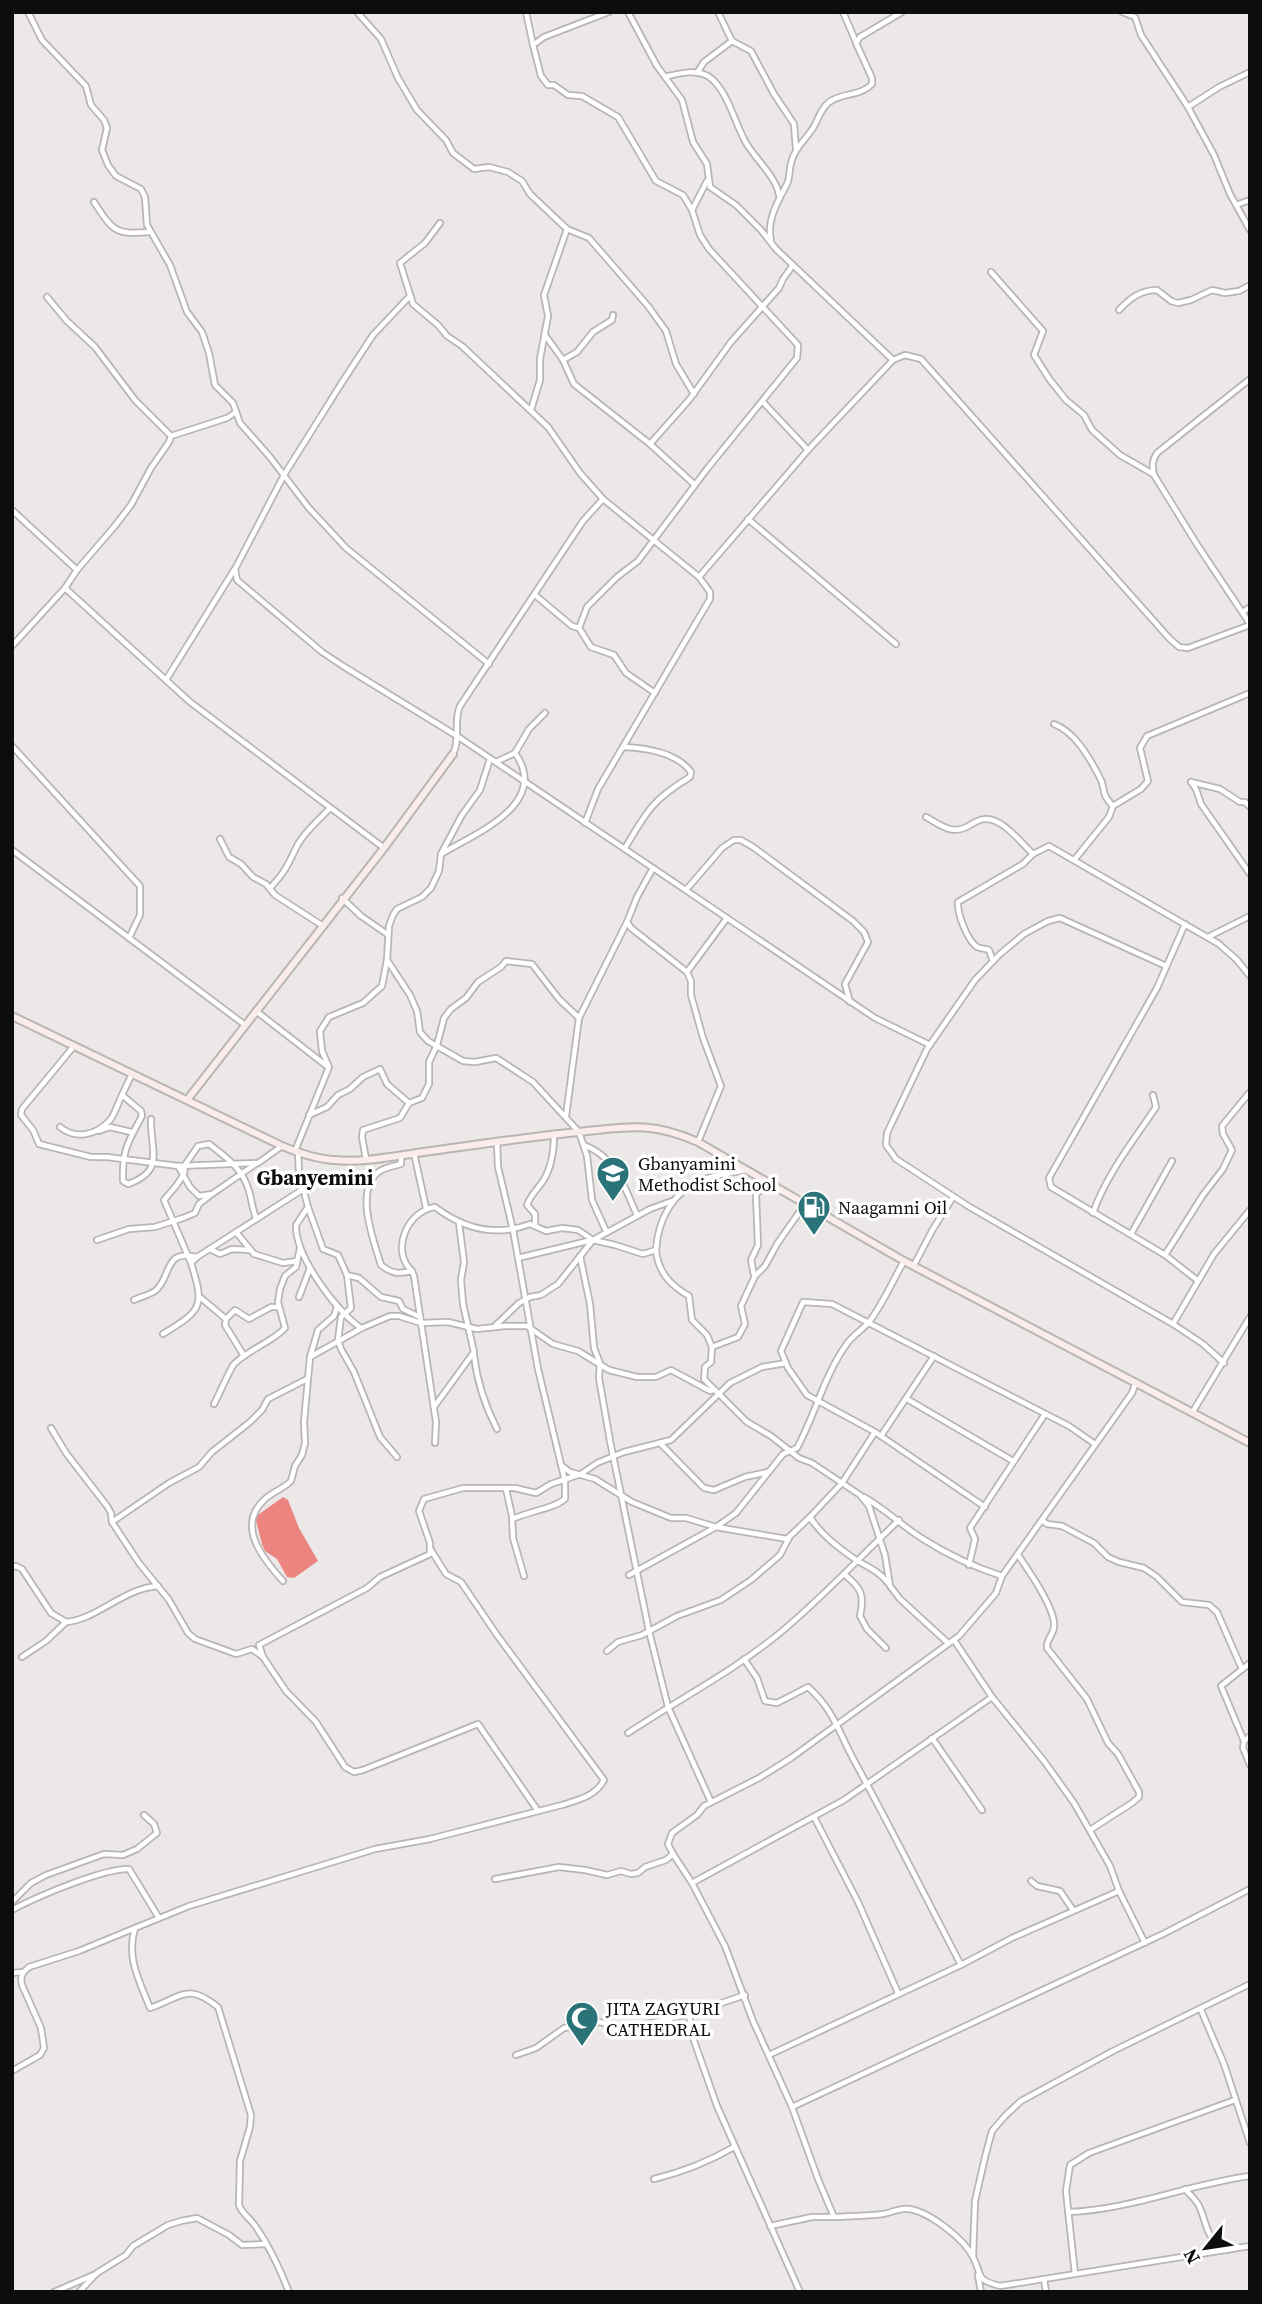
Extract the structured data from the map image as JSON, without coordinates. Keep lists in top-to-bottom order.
{
  "districts": ["Gbanyemini"],
  "places": {
    "school or university": ["Gbanyamini Methodist School"],
    "fuel station": ["Naagamni Oil"],
    "mosque": ["JITA ZAGYURI CATHEDRAL"]
  },
  "north": "bottom left"
}
